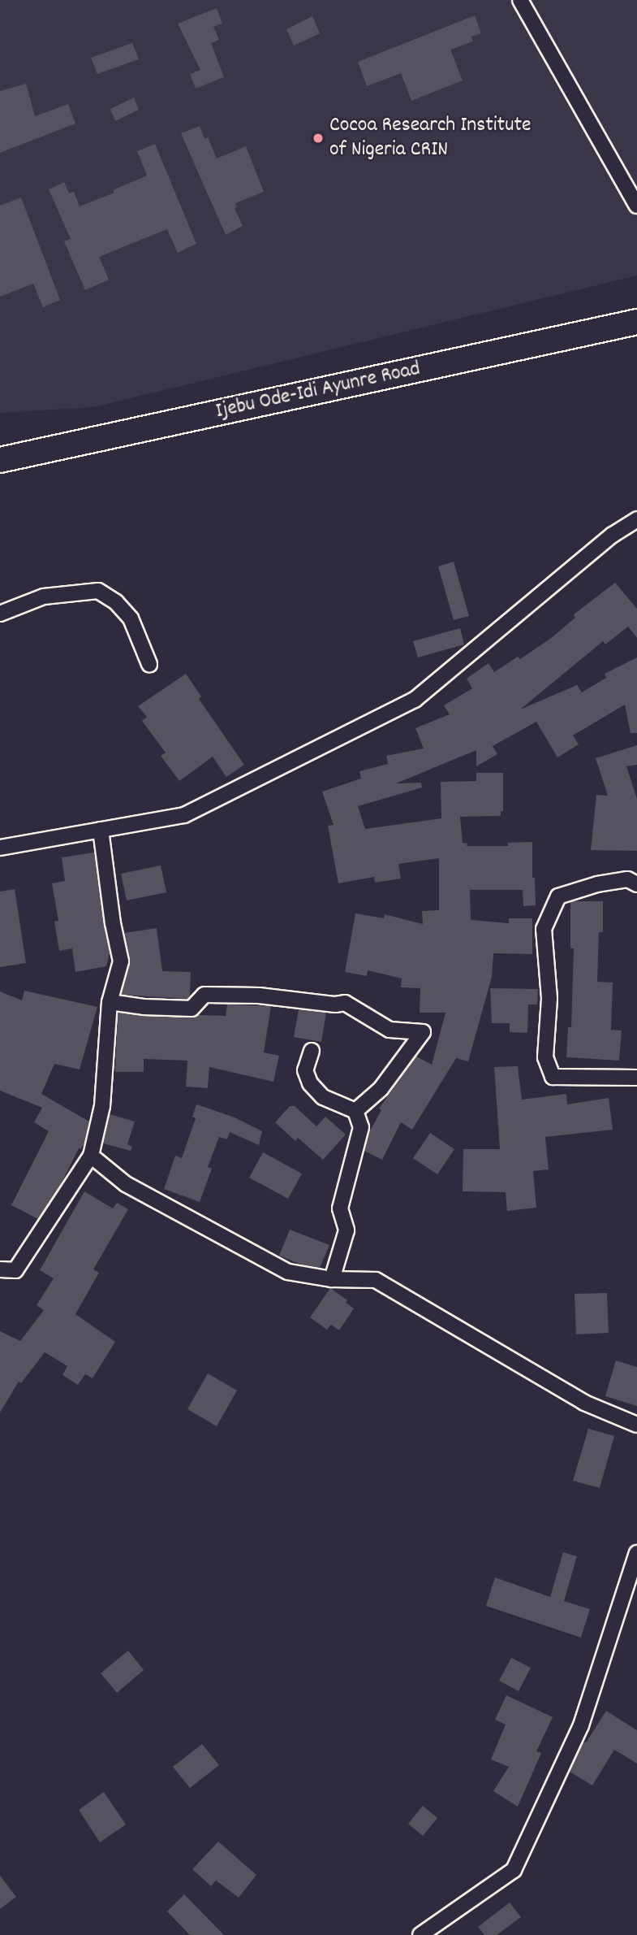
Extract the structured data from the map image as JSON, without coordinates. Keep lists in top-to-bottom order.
{
  "streets": {
    "main road": ["Ijebu Ode-Idi Ayunre Road"]
  },
  "places": ["Cocoa Research Institute of Nigeria CRIN"]
}
